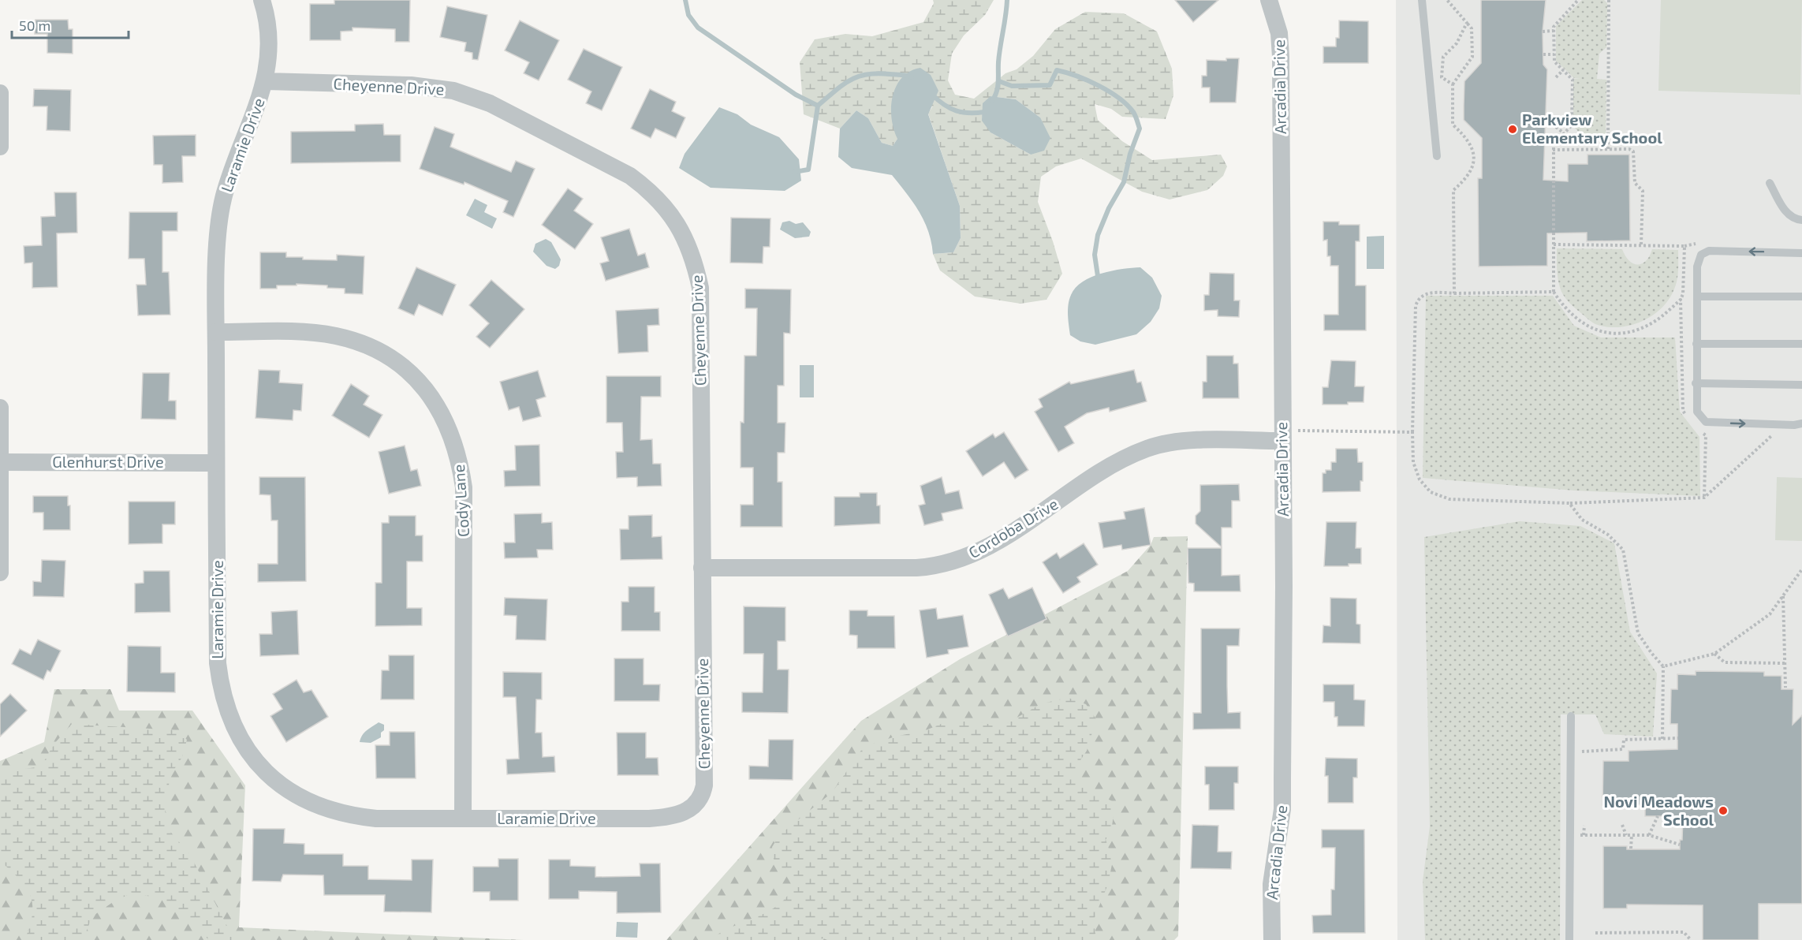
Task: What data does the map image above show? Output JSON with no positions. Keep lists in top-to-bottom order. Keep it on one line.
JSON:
{"streets":{"street":["Cheyenne Drive","Arcadia Drive","Laramie Drive","Glenhurst Drive","Cody Lane","Cordoba Drive"]},"crossings":[["Cheyenne Drive","Laramie Drive"],["Cheyenne Drive","Cordoba Drive"],["Arcadia Drive","Cordoba Drive"],["Laramie Drive","Glenhurst Drive"],["Laramie Drive","Cody Lane"]],"places":["Parkview Elementary School","Novi Meadows School"],"scale_bar":"50 m"}
